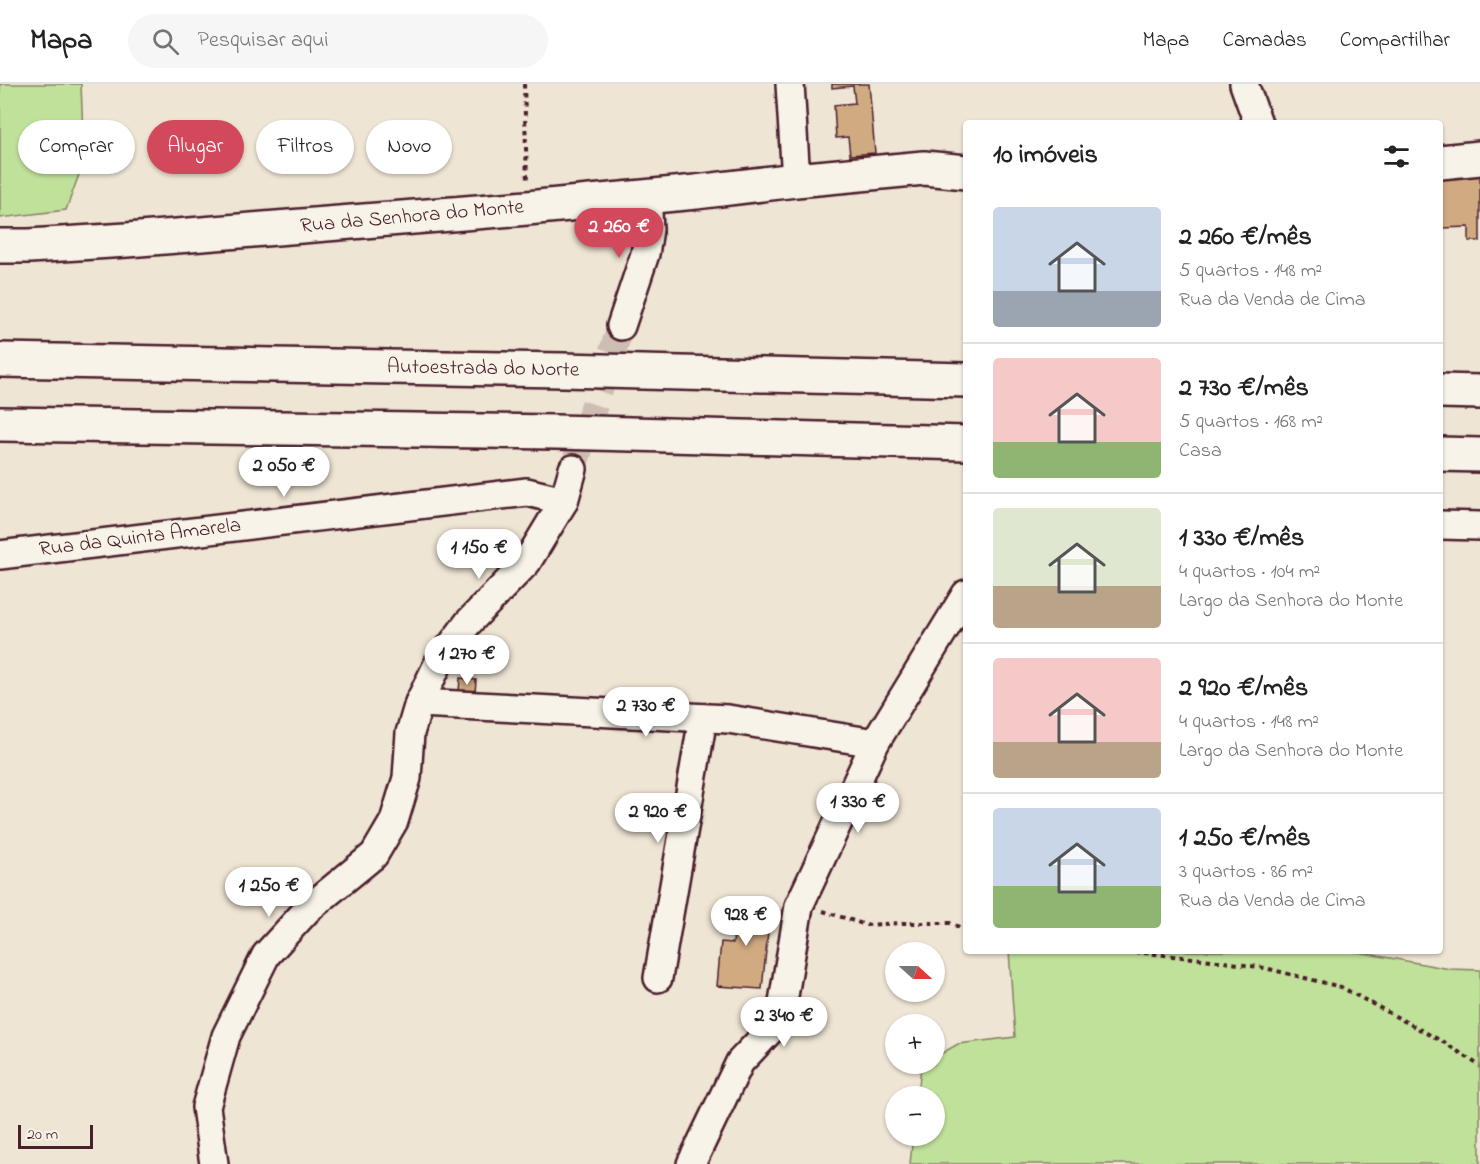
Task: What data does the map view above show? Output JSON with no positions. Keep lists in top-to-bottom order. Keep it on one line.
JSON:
{"streets":{"main road":["Rua da Senhora do Monte","Autoestrada do Norte"],"street":["Rua da Quinta Amarela"]},"scale_bar":"20 m","north":"right","page":{"header":"Mapa","search":"Pesquisar aqui","nav":["Mapa","Camadas","Compartilhar"],"chip":["Comprar","Alugar","Filtros","Novo"],"heading":"10 imóveis","list":[{"name":"2 260 €/mês","note":"5 quartos · 148 m² · Rua da Venda de Cima"},{"name":"2 730 €/mês","note":"5 quartos · 168 m² · Casa"},{"name":"1 330 €/mês","note":"4 quartos · 104 m² · Largo da Senhora do Monte"},{"name":"2 920 €/mês","note":"4 quartos · 148 m² · Largo da Senhora do Monte"},{"name":"1 250 €/mês","note":"3 quartos · 86 m² · Rua da Venda de Cima"}],"price":["2 260 €","2 050 €","1 150 €","1 270 €","2 730 €","1 330 €","2 920 €","1 250 €","928 €","2 340 €"],"map_buttons":["+","−"],"scale":"20 m"}}
